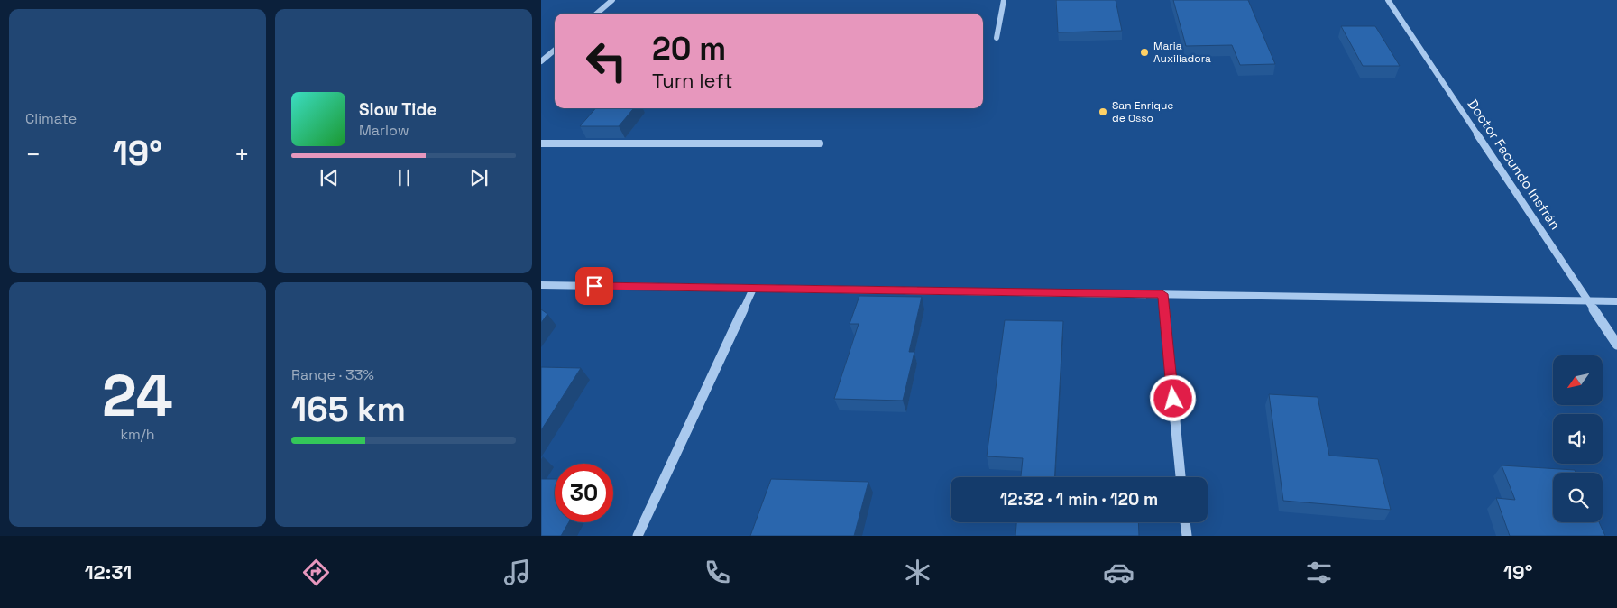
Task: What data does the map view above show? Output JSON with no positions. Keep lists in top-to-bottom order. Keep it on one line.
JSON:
{"streets":{"street":["Doctor Facundo Insfrán"]},"places":["Maria Auxiliadora","San Enrique de Osso"],"north":"bottom left","page":{"tile":["Climate",["24","km/h"],["Range · 33%","165 km"]],"turn":["20 m","Turn left"],"song":["Slow Tide","Marlow"],"heat":["−","19°","+"],"limit":"30","trip":"12:32 · 1 min · 120 m","tabs":["12:31","19°"]}}
